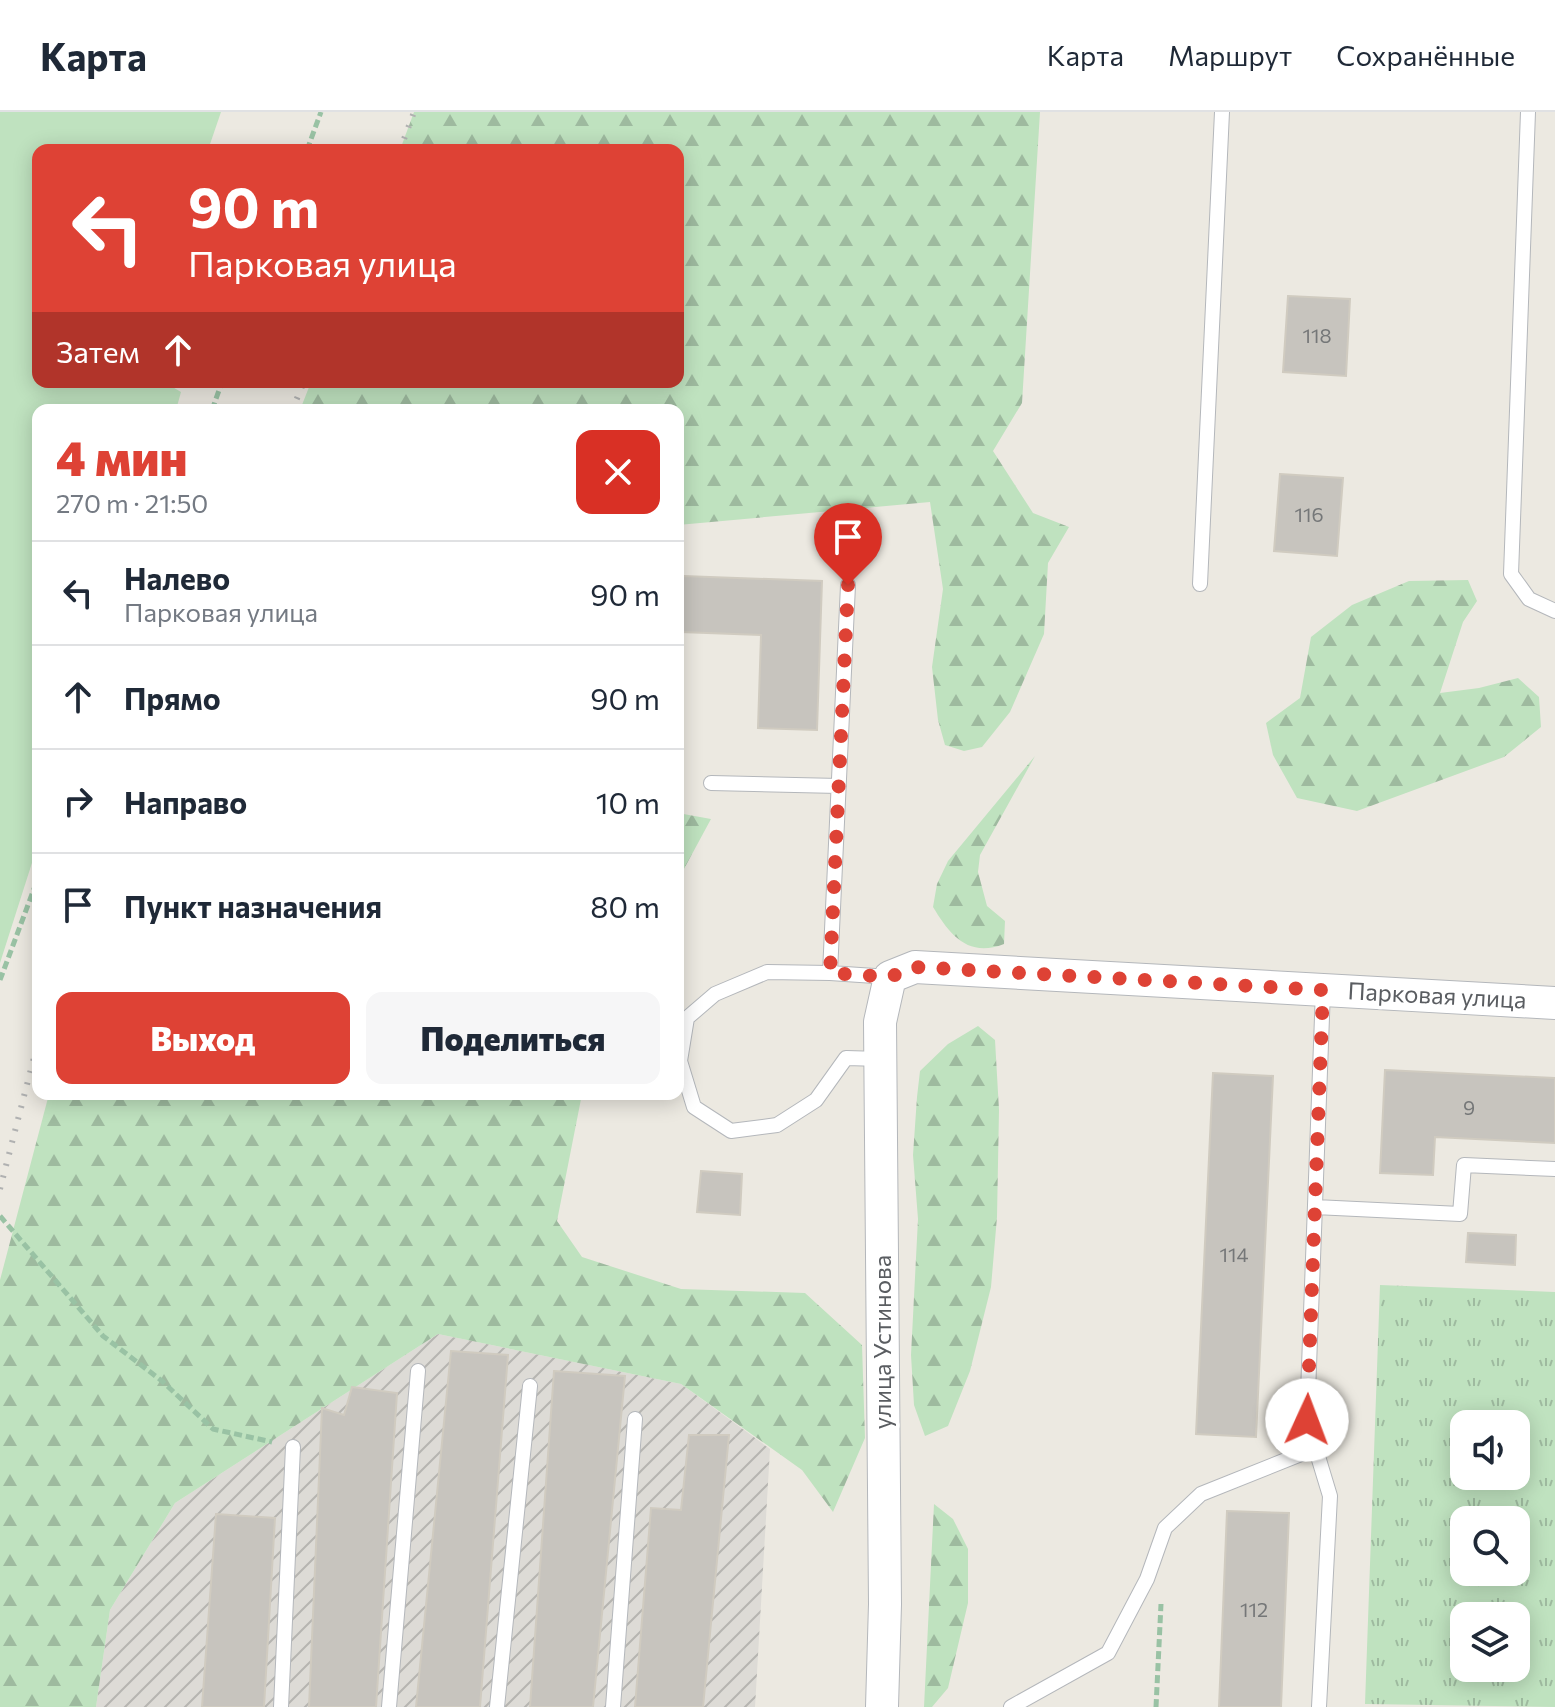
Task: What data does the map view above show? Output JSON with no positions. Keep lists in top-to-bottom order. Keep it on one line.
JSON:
{"streets":{"street":["Парковая улица","улица Устинова"]},"crossings":[["Парковая улица","улица Устинова"]],"house_numbers":["118","116","9","114","112"],"page":{"header":"Карта","nav":["Карта","Маршрут","Сохранённые"],"turn":["90 m","Парковая улица"],"then":"Затем","heading":["4 мин","270 m · 21:50"],"list":[{"name":"Налево","note":"Парковая улица","value":"90 m"},{"name":"Прямо","value":"90 m"},{"name":"Направо","value":"10 m"},{"name":"Пункт назначения","value":"80 m"}],"buttons":["Выход","Поделиться"]}}
